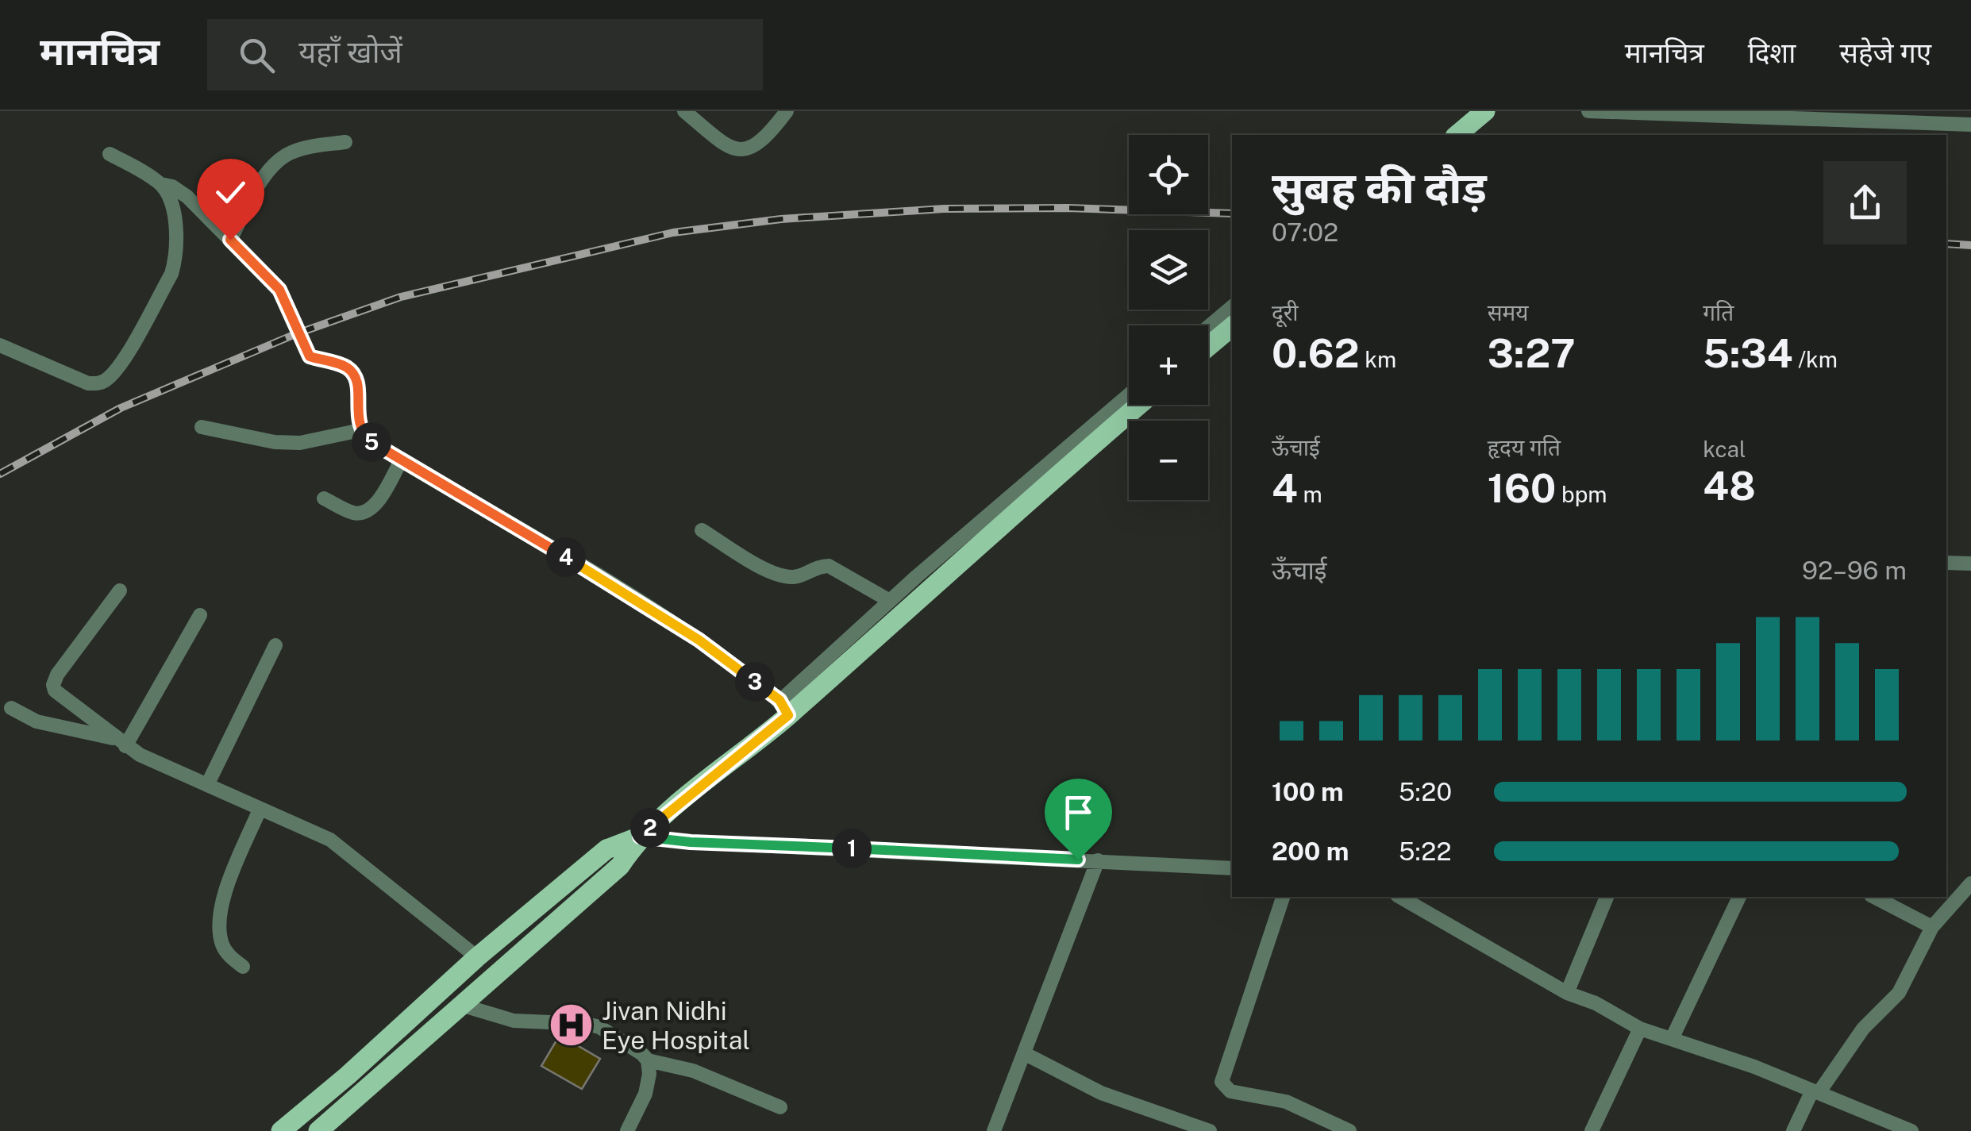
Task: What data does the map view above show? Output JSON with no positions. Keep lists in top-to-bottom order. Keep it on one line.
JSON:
{"places":{"hospital":["Jivan Nidhi Eye Hospital"]},"page":{"header":"मानचित्र","search":"यहाँ खोजें","nav":["मानचित्र","दिशा","सहेजे गए"],"map_buttons":["+","−"],"heading":["सुबह की दौड़","07:02"],"stats":[["दूरी","0.62 km"],["समय","3:27"],["गति","5:34 /km"],["ऊँचाई","4 m"],["हृदय गति","160 bpm"],["kcal","48"]],"pins":["5","4","3","2","1"],"chart":["ऊँचाई","92–96 m"],"list":[{"name":"100 m","note":"5:20"},{"name":"200 m","note":"5:22"}]}}
